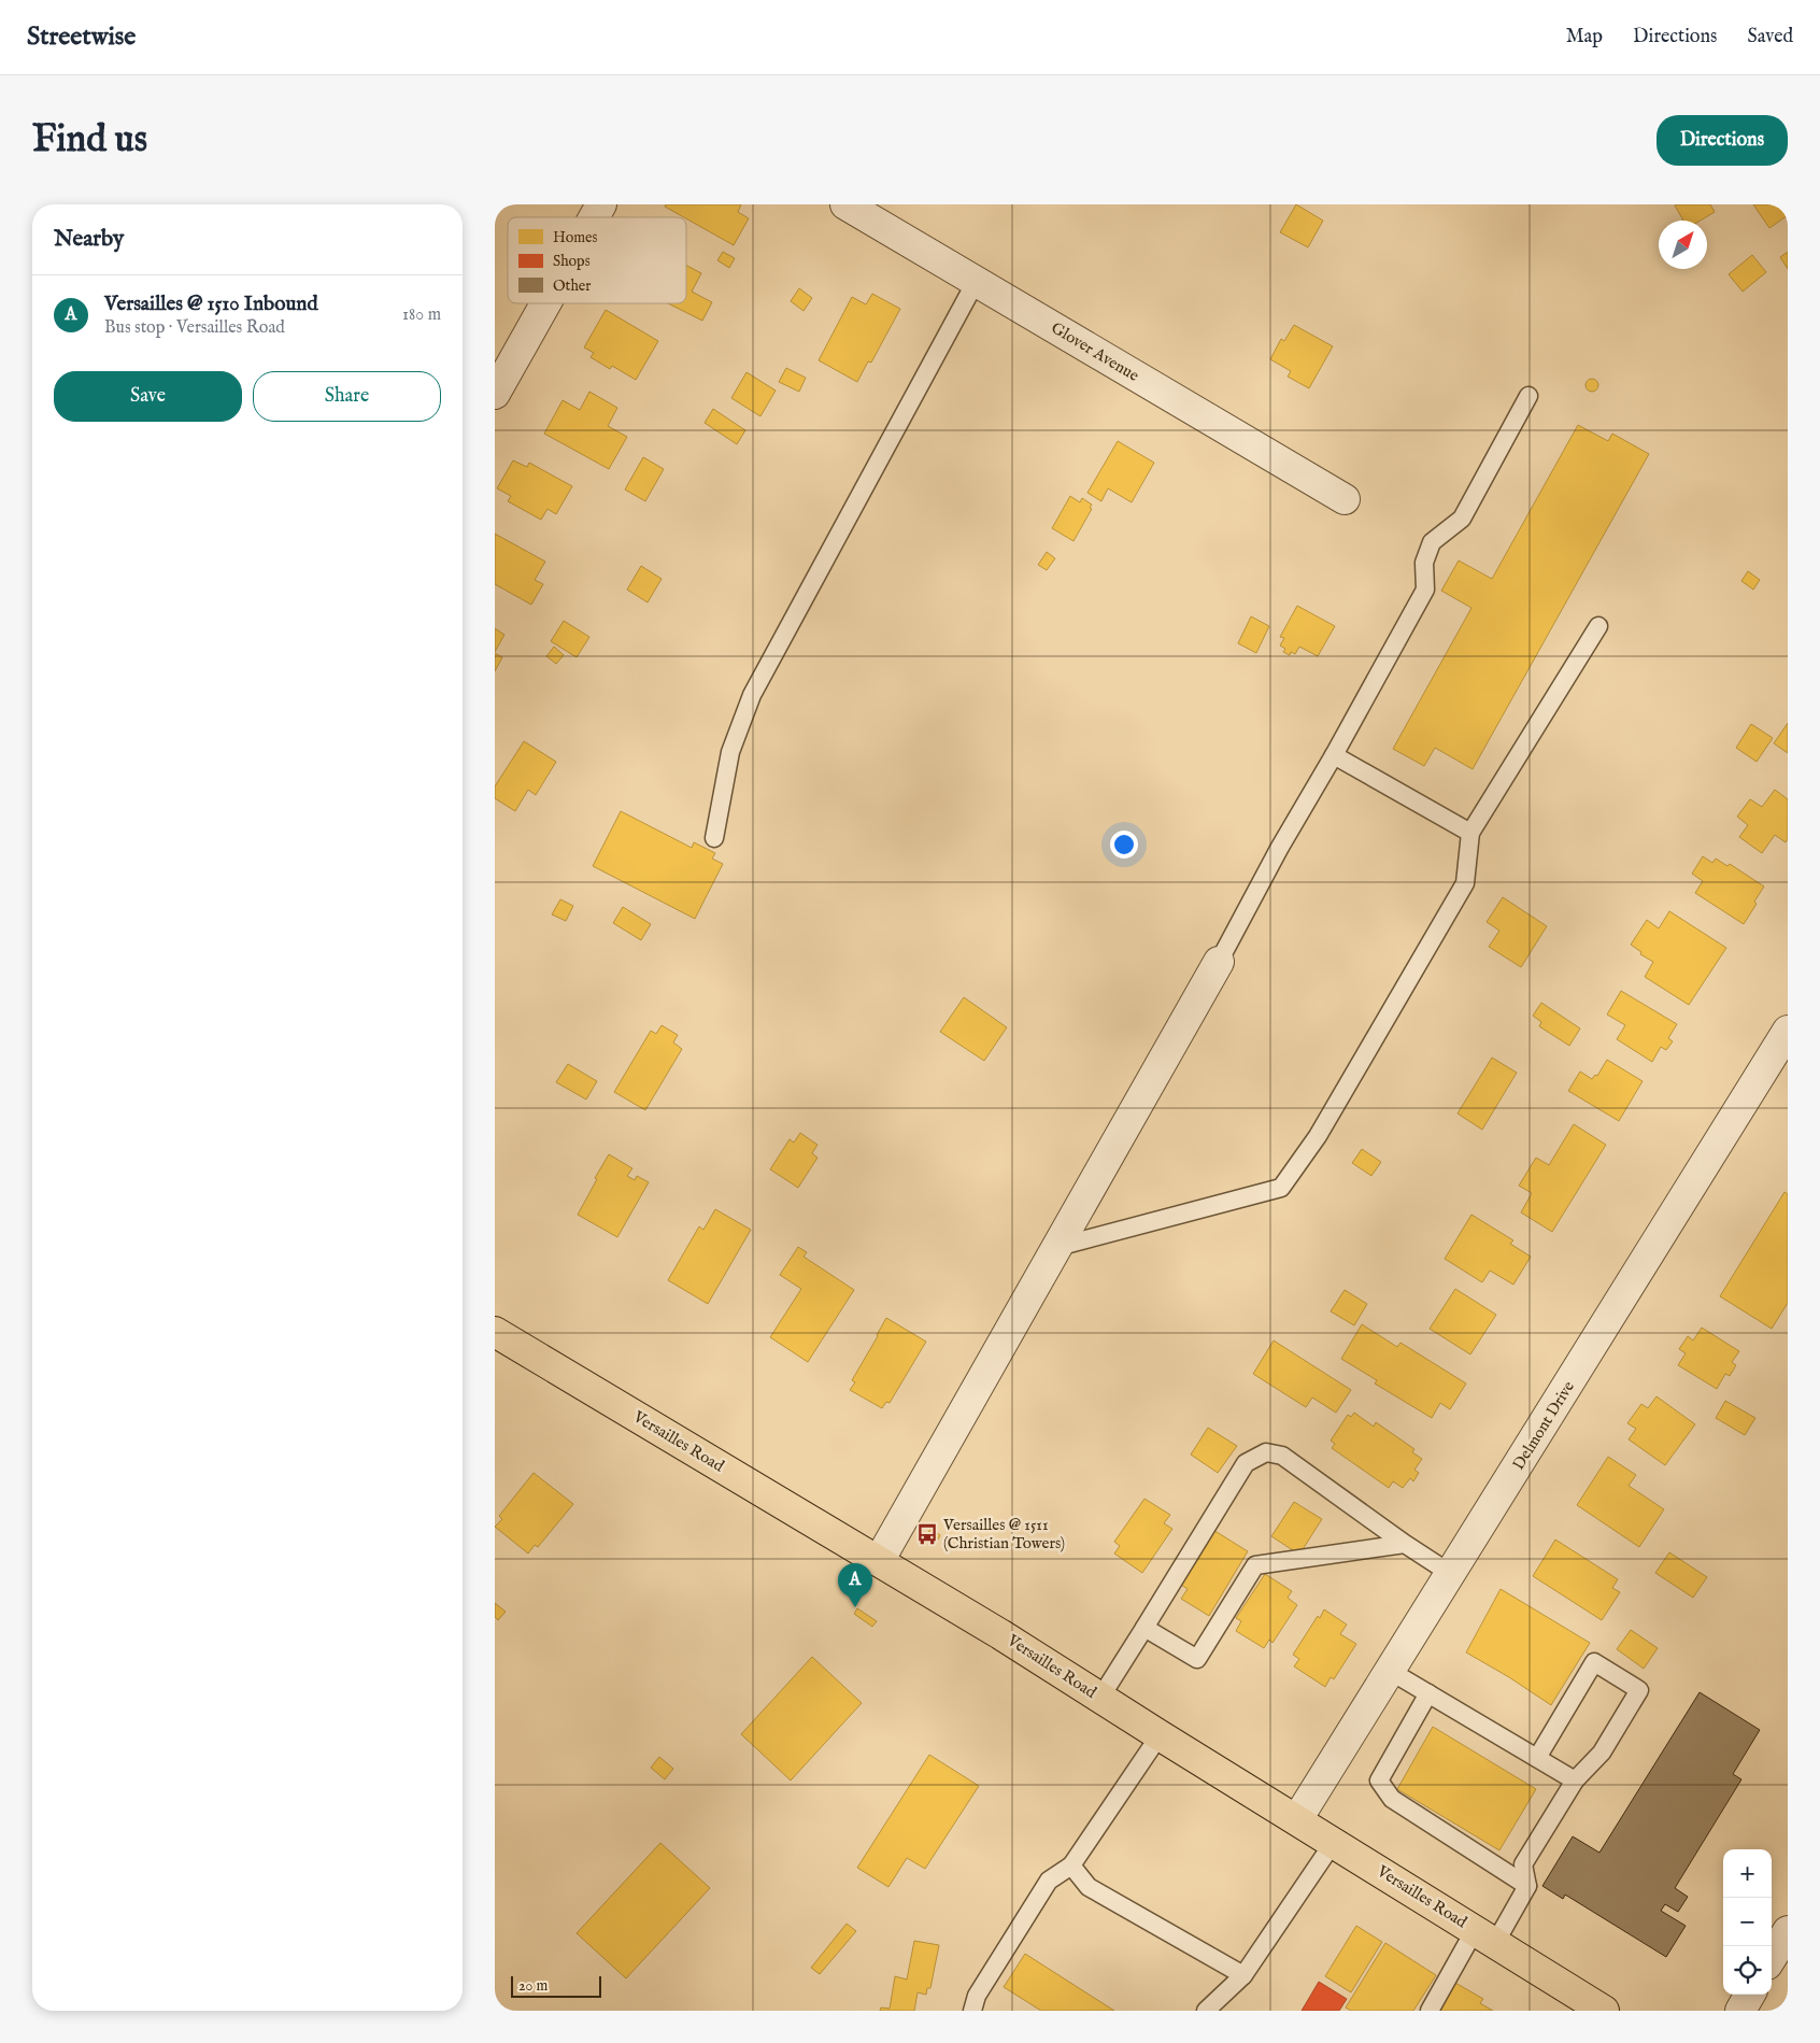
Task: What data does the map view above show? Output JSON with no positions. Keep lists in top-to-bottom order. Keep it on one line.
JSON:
{"streets":{"main road":["Versailles Road"],"street":["Glover Avenue","Delmont Drive"]},"crossings":[["Delmont Drive","Versailles Road"]],"places":{"bus stop":["Versailles @ 1511 (Christian Towers)"]},"legend":["Homes","Shops","Other"],"scale_bar":"20 m","north":"top right","page":{"header":"Streetwise","nav":["Map","Directions","Saved"],"buttons":["Directions",["Save","Share"]],"title":"Find us","heading":"Nearby","list":[{"mark":"A","name":"Versailles @ 1510 Inbound","note":"Bus stop · Versailles Road","value":"180 m"}],"pins":"A","map_buttons":["+","−"],"scale":"20 m"}}
